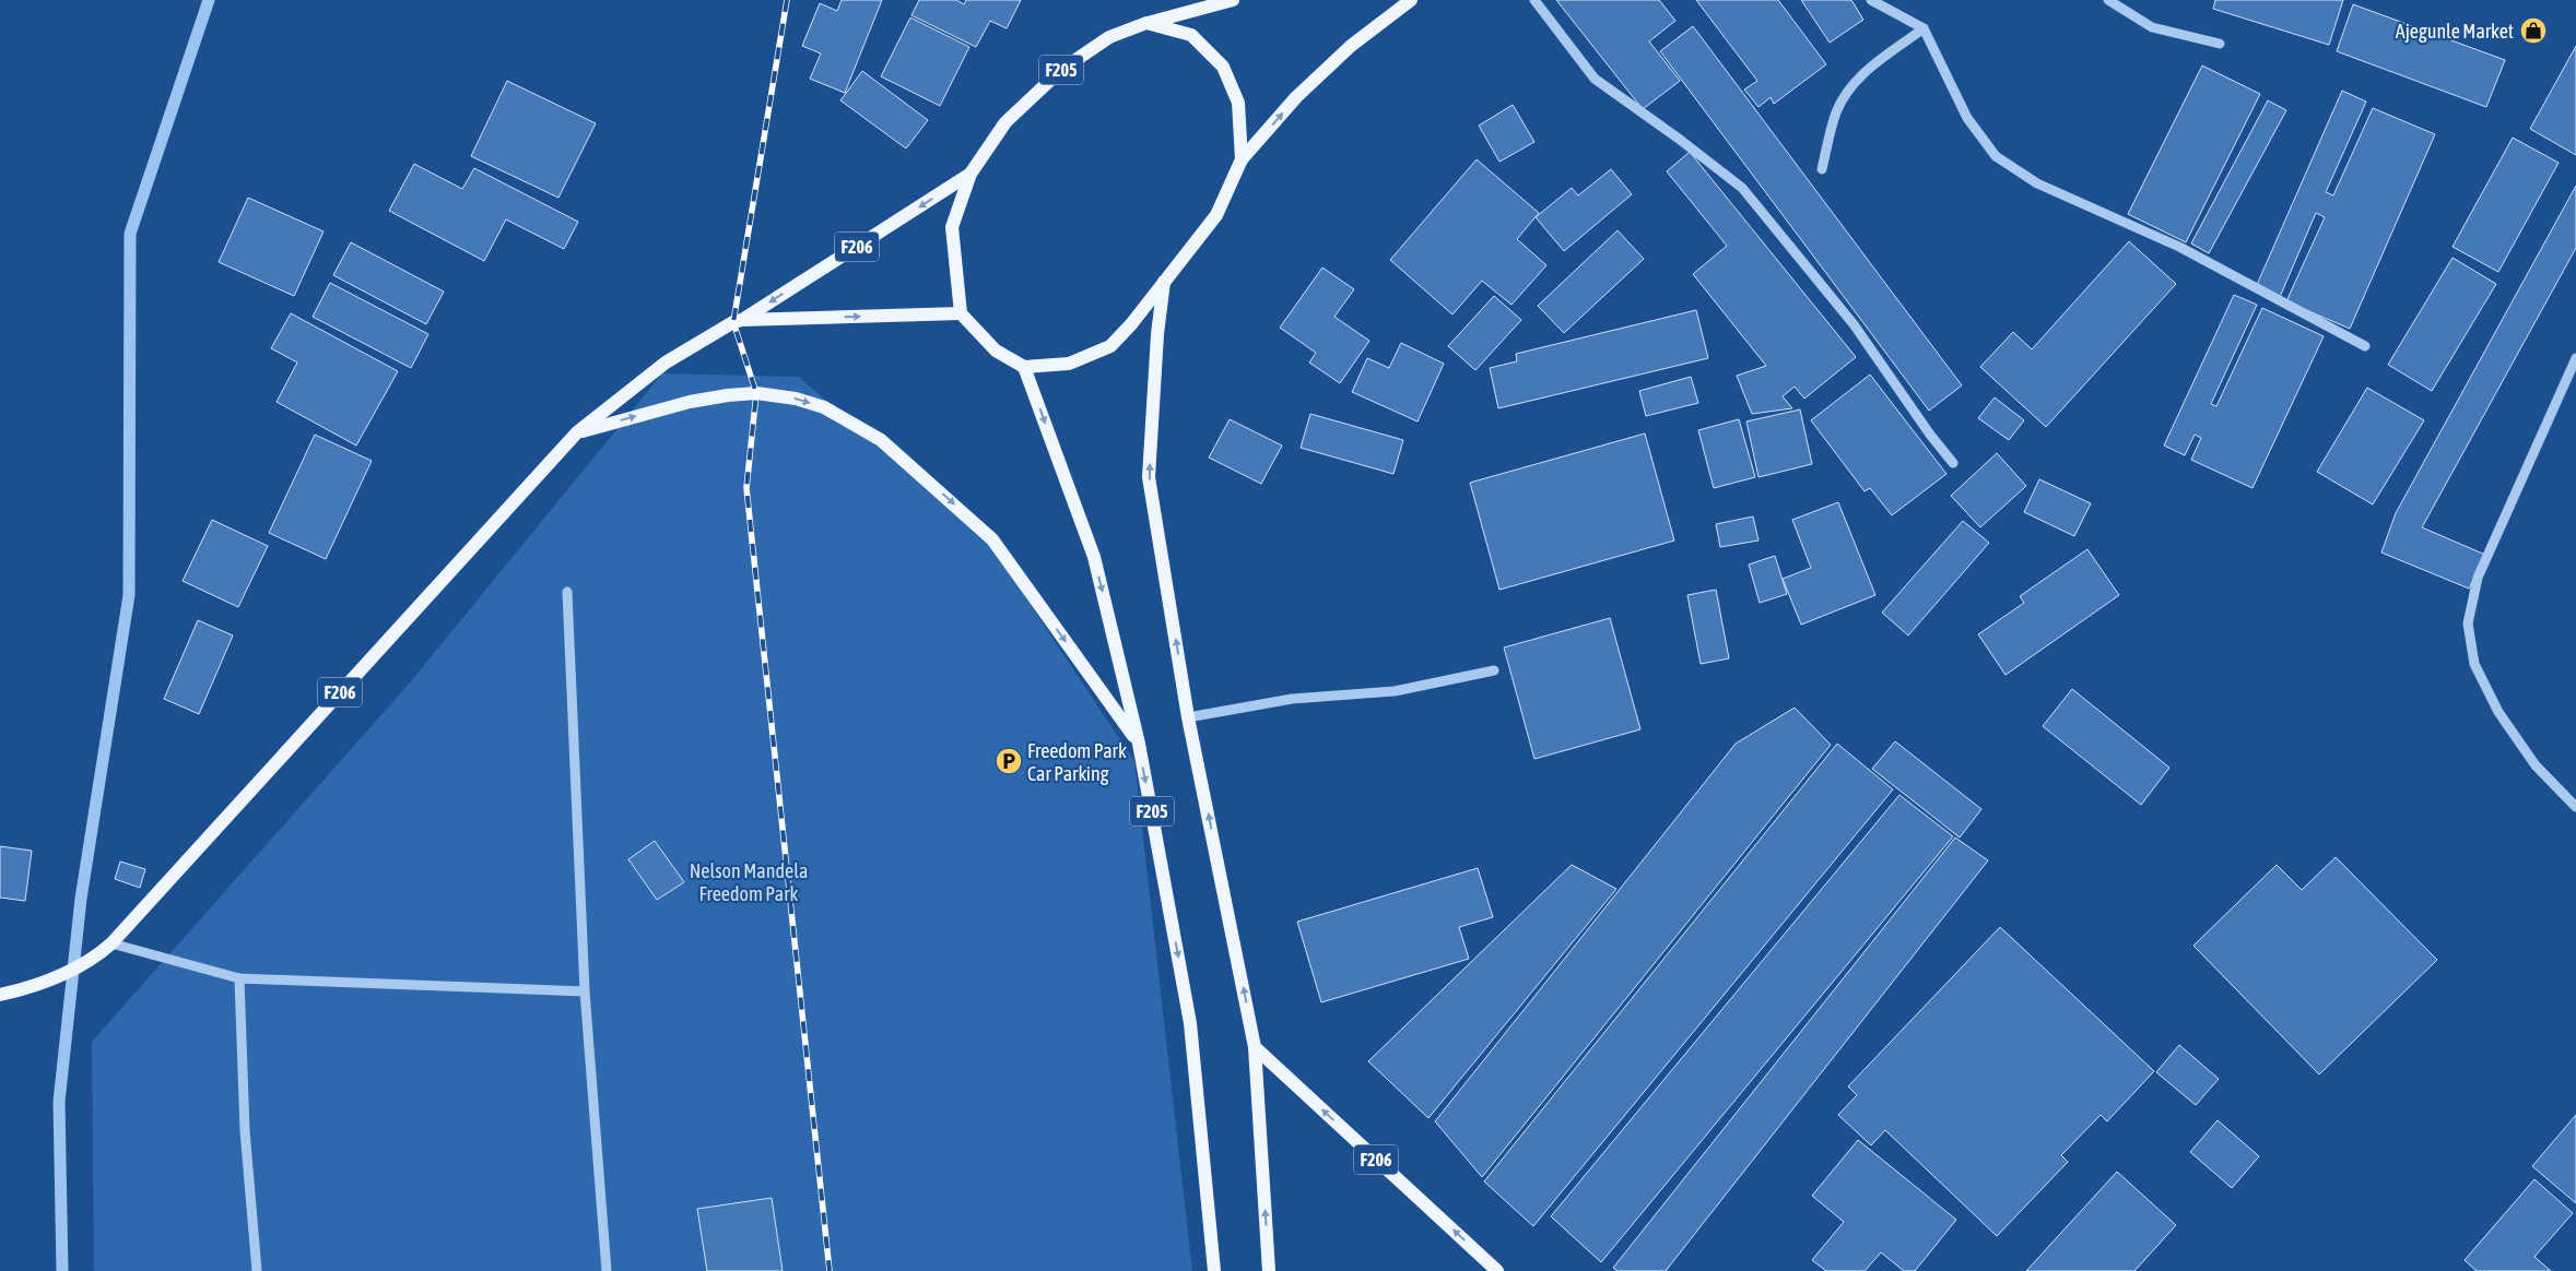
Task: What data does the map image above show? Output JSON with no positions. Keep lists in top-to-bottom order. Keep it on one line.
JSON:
{"streets":{"main road":["F205","F206"]},"crossings":[["F205","F206"]],"parks":["Nelson Mandela Freedom Park"],"places":{"shop":["Ajegunle Market"],"parking":["Freedom Park Car Parking"]}}
